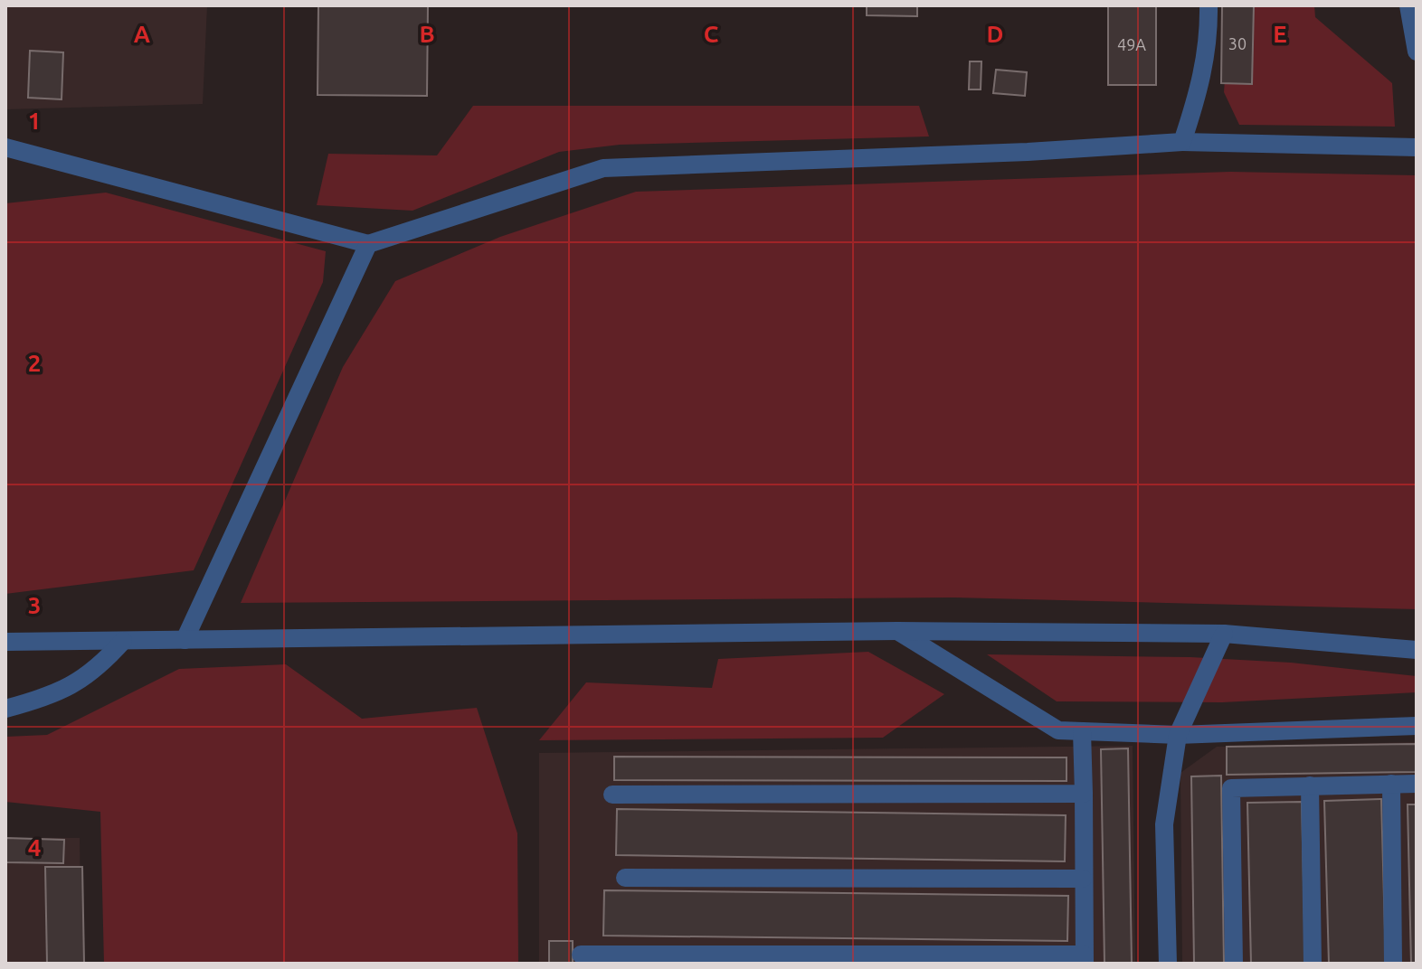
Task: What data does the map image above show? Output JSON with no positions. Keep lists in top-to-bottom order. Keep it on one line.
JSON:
{"house_numbers":["30","49А"],"grid":{"columns":["A","B","C","D","E"],"rows":["1","2","3","4"]}}
